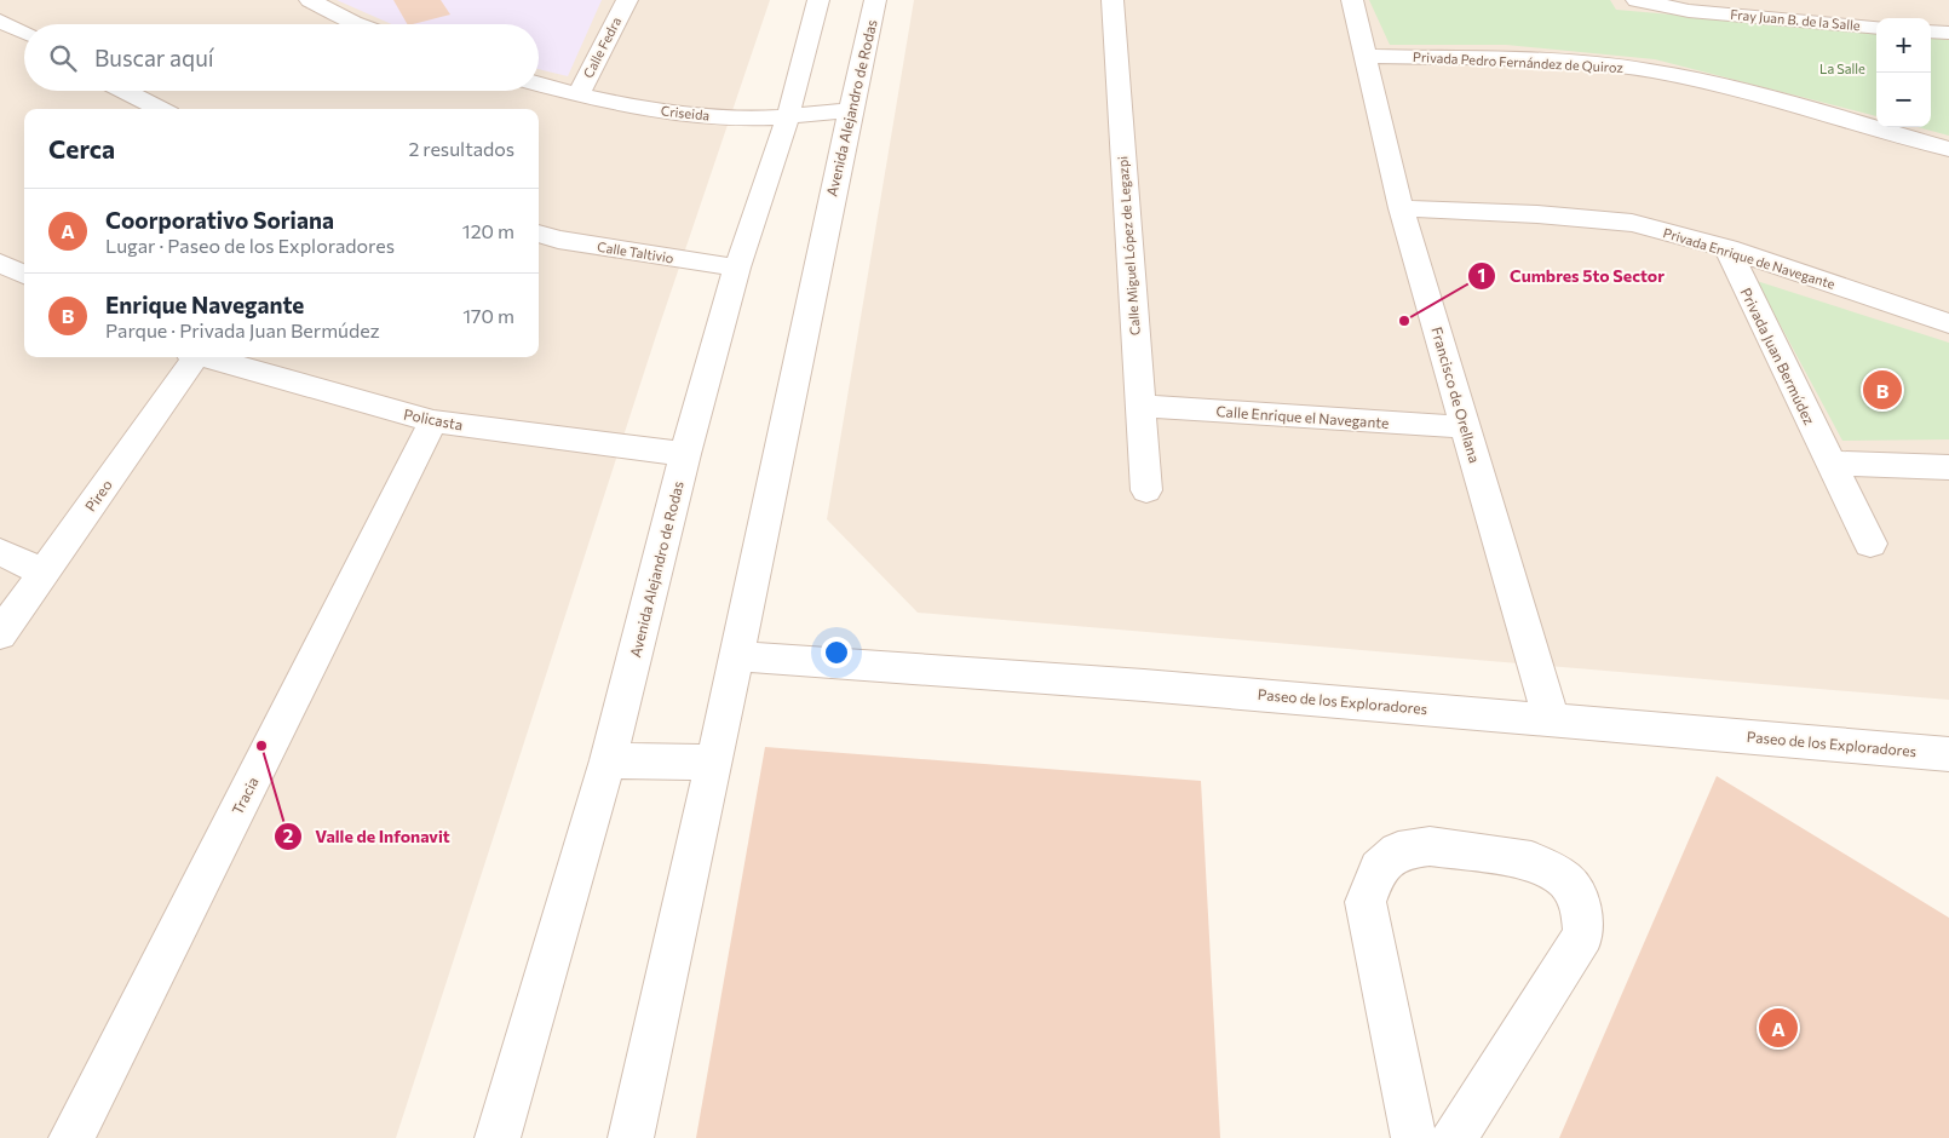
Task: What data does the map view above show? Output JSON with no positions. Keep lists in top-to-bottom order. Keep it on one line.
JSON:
{"streets":{"street":["Fray Juan B. de la Salle","Calle Fedra","Privada Pedro Fernández de Quiroz","Avenida Alejandro de Rodas","Criseida","Calle Miguel López de Legazpi","Calle Taltivio","Privada Enrique de Navegante","Privada Juan Bermúdez","Francisco de Orellana","Calle Enrique el Navegante","Policasta","Pireo","Paseo de los Exploradores","Tracia"]},"crossings":[["Calle Fedra","Criseida"],["Privada Pedro Fernández de Quiroz","Francisco de Orellana"],["Avenida Alejandro de Rodas","Criseida"],["Avenida Alejandro de Rodas","Calle Taltivio"],["Avenida Alejandro de Rodas","Policasta"],["Avenida Alejandro de Rodas","Paseo de los Exploradores"],["Calle Miguel López de Legazpi","Calle Enrique el Navegante"],["Privada Enrique de Navegante","Privada Juan Bermúdez"],["Privada Enrique de Navegante","Francisco de Orellana"],["Francisco de Orellana","Calle Enrique el Navegante"],["Francisco de Orellana","Paseo de los Exploradores"],["Policasta","Tracia"]],"parks":["La Salle"],"places":["Cumbres 5to Sector","Valle de Infonavit"],"page":{"map_buttons":["+","−"],"search":"Buscar aquí","heading":["Cerca","2 resultados"],"list":[{"mark":"A","name":"Coorporativo Soriana","note":"Lugar · Paseo de los Exploradores","value":"120 m"},{"mark":"B","name":"Enrique Navegante","note":"Parque · Privada Juan Bermúdez","value":"170 m"}],"pins":["B","A"]}}
